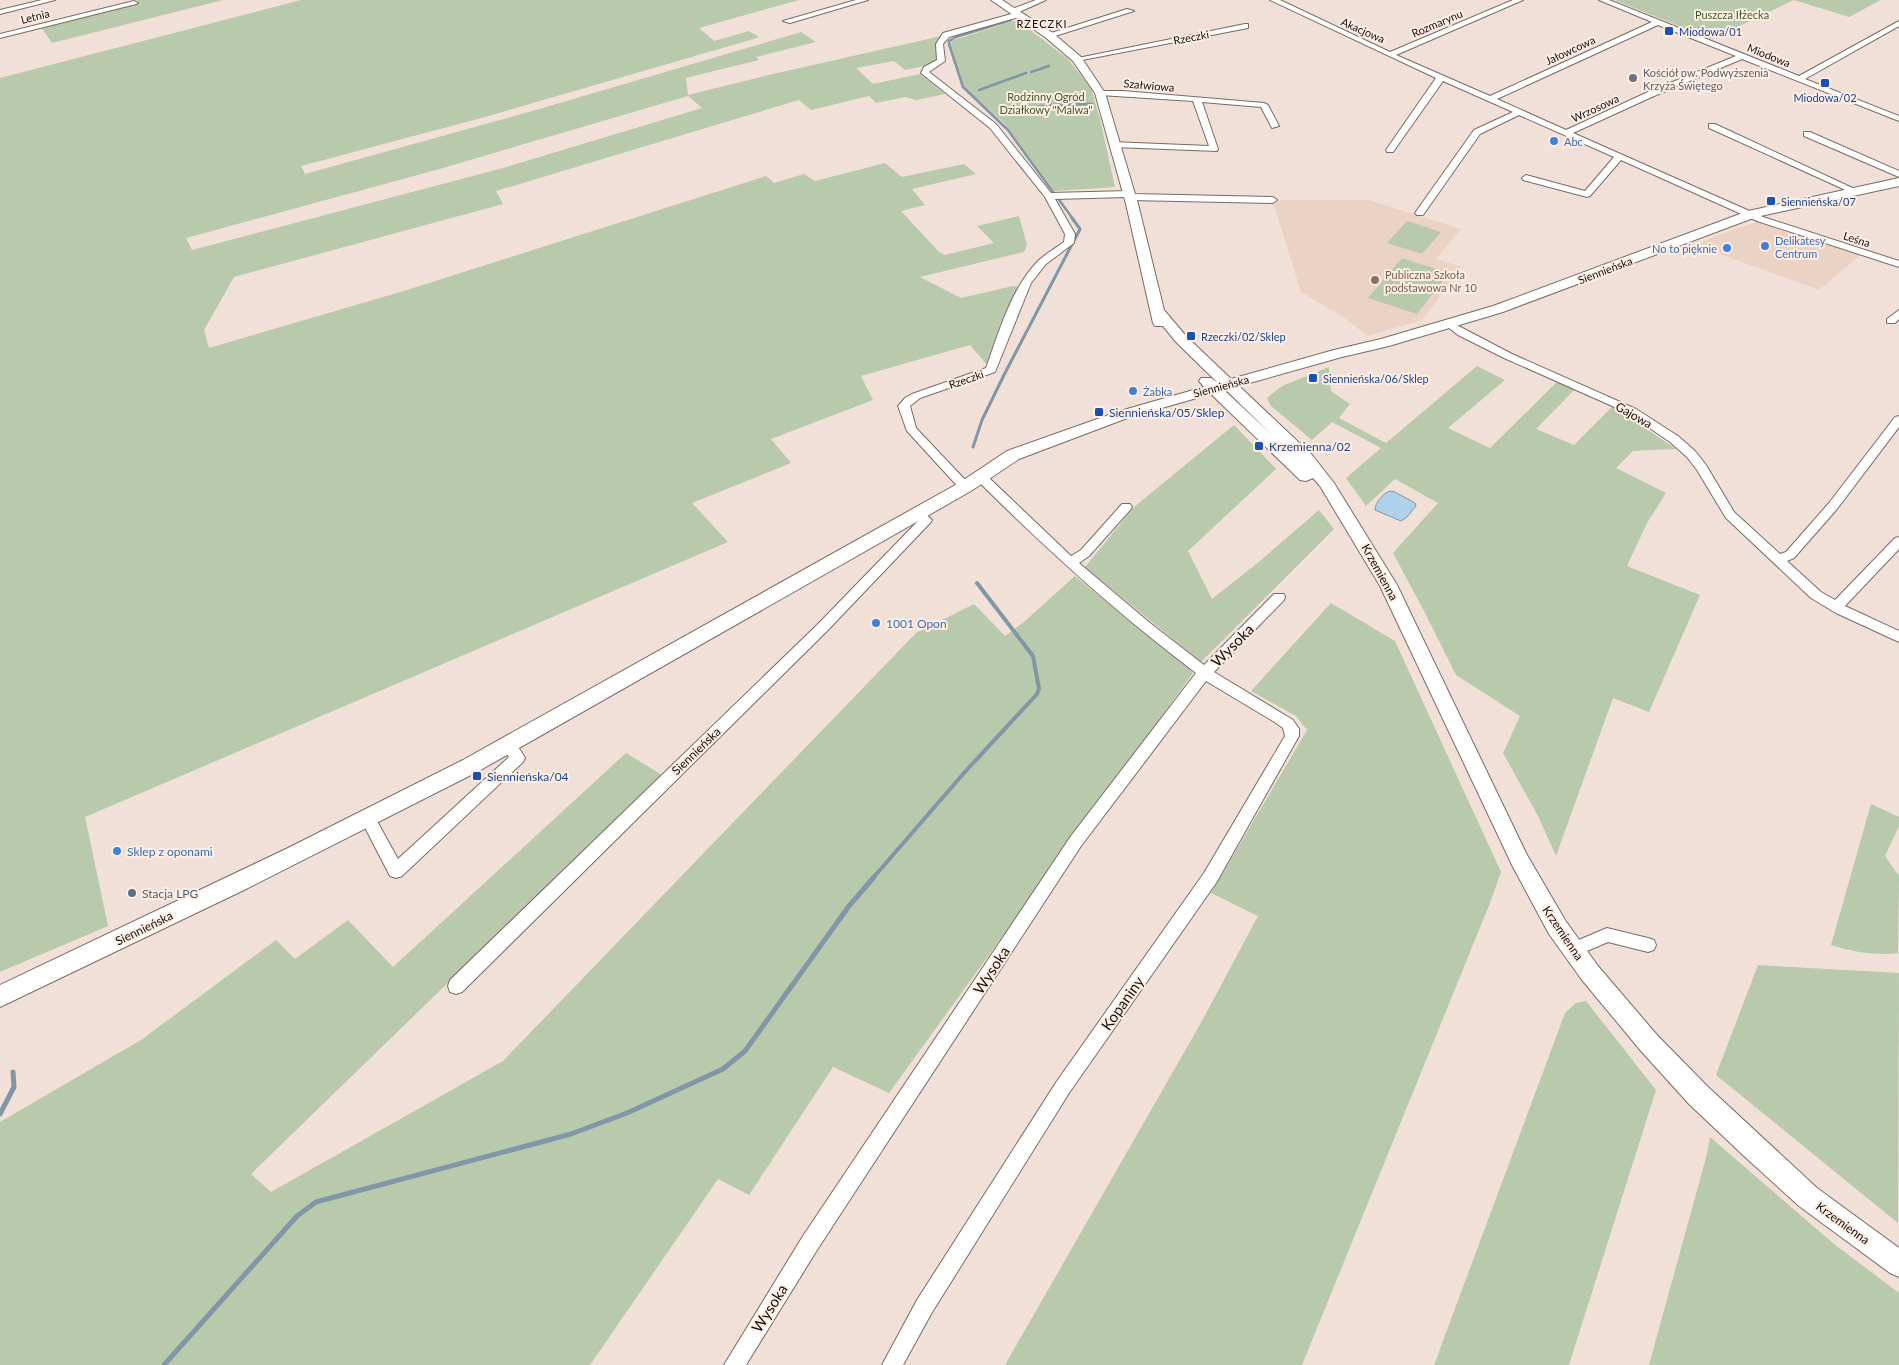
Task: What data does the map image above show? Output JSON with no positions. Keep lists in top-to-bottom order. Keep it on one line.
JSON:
{"streets":{"main road":["Siennieńska","Krzemienna"],"street":["Letnia","Rozmarynu","Akacjowa","Rzeczki","Jałowcowa","Miodowa","Szałwiowa","Wrzosowa","Leśna","Gajowa","Wysoka","Kopaniny"]},"crossings":[["Rozmarynu","Akacjowa"],["Akacjowa","Jałowcowa"],["Akacjowa","Wrzosowa"],["Akacjowa","Leśna"],["Akacjowa","Siennieńska"],["Rzeczki","Siennieńska"],["Jałowcowa","Miodowa"],["Miodowa","Wrzosowa"],["Leśna","Siennieńska"],["Siennieńska","Gajowa"],["Siennieńska","Krzemienna"],["Wysoka","Kopaniny"]],"districts":["RZECZKI"],"parks":["Puszcza Iłżecka","Rodzinny Ogród Działkowy \"Malwa\""],"places":{"transit":["Miodowa/01","Miodowa/02","Siennieńska/07","Rzeczki/02/Sklep","Siennieńska/06/Sklep","Siennieńska/05/Sklep","Krzemienna/02","Siennieńska/04"],"other":["Kościół pw. Podwyższenia Krzyża Świętego","Abc","Delikatesy Centrum","No to pięknie","Publiczna Szkoła podstawowa Nr 10","Żabka","1001 Opon","Sklep z oponami","Stacja LPG"]}}
